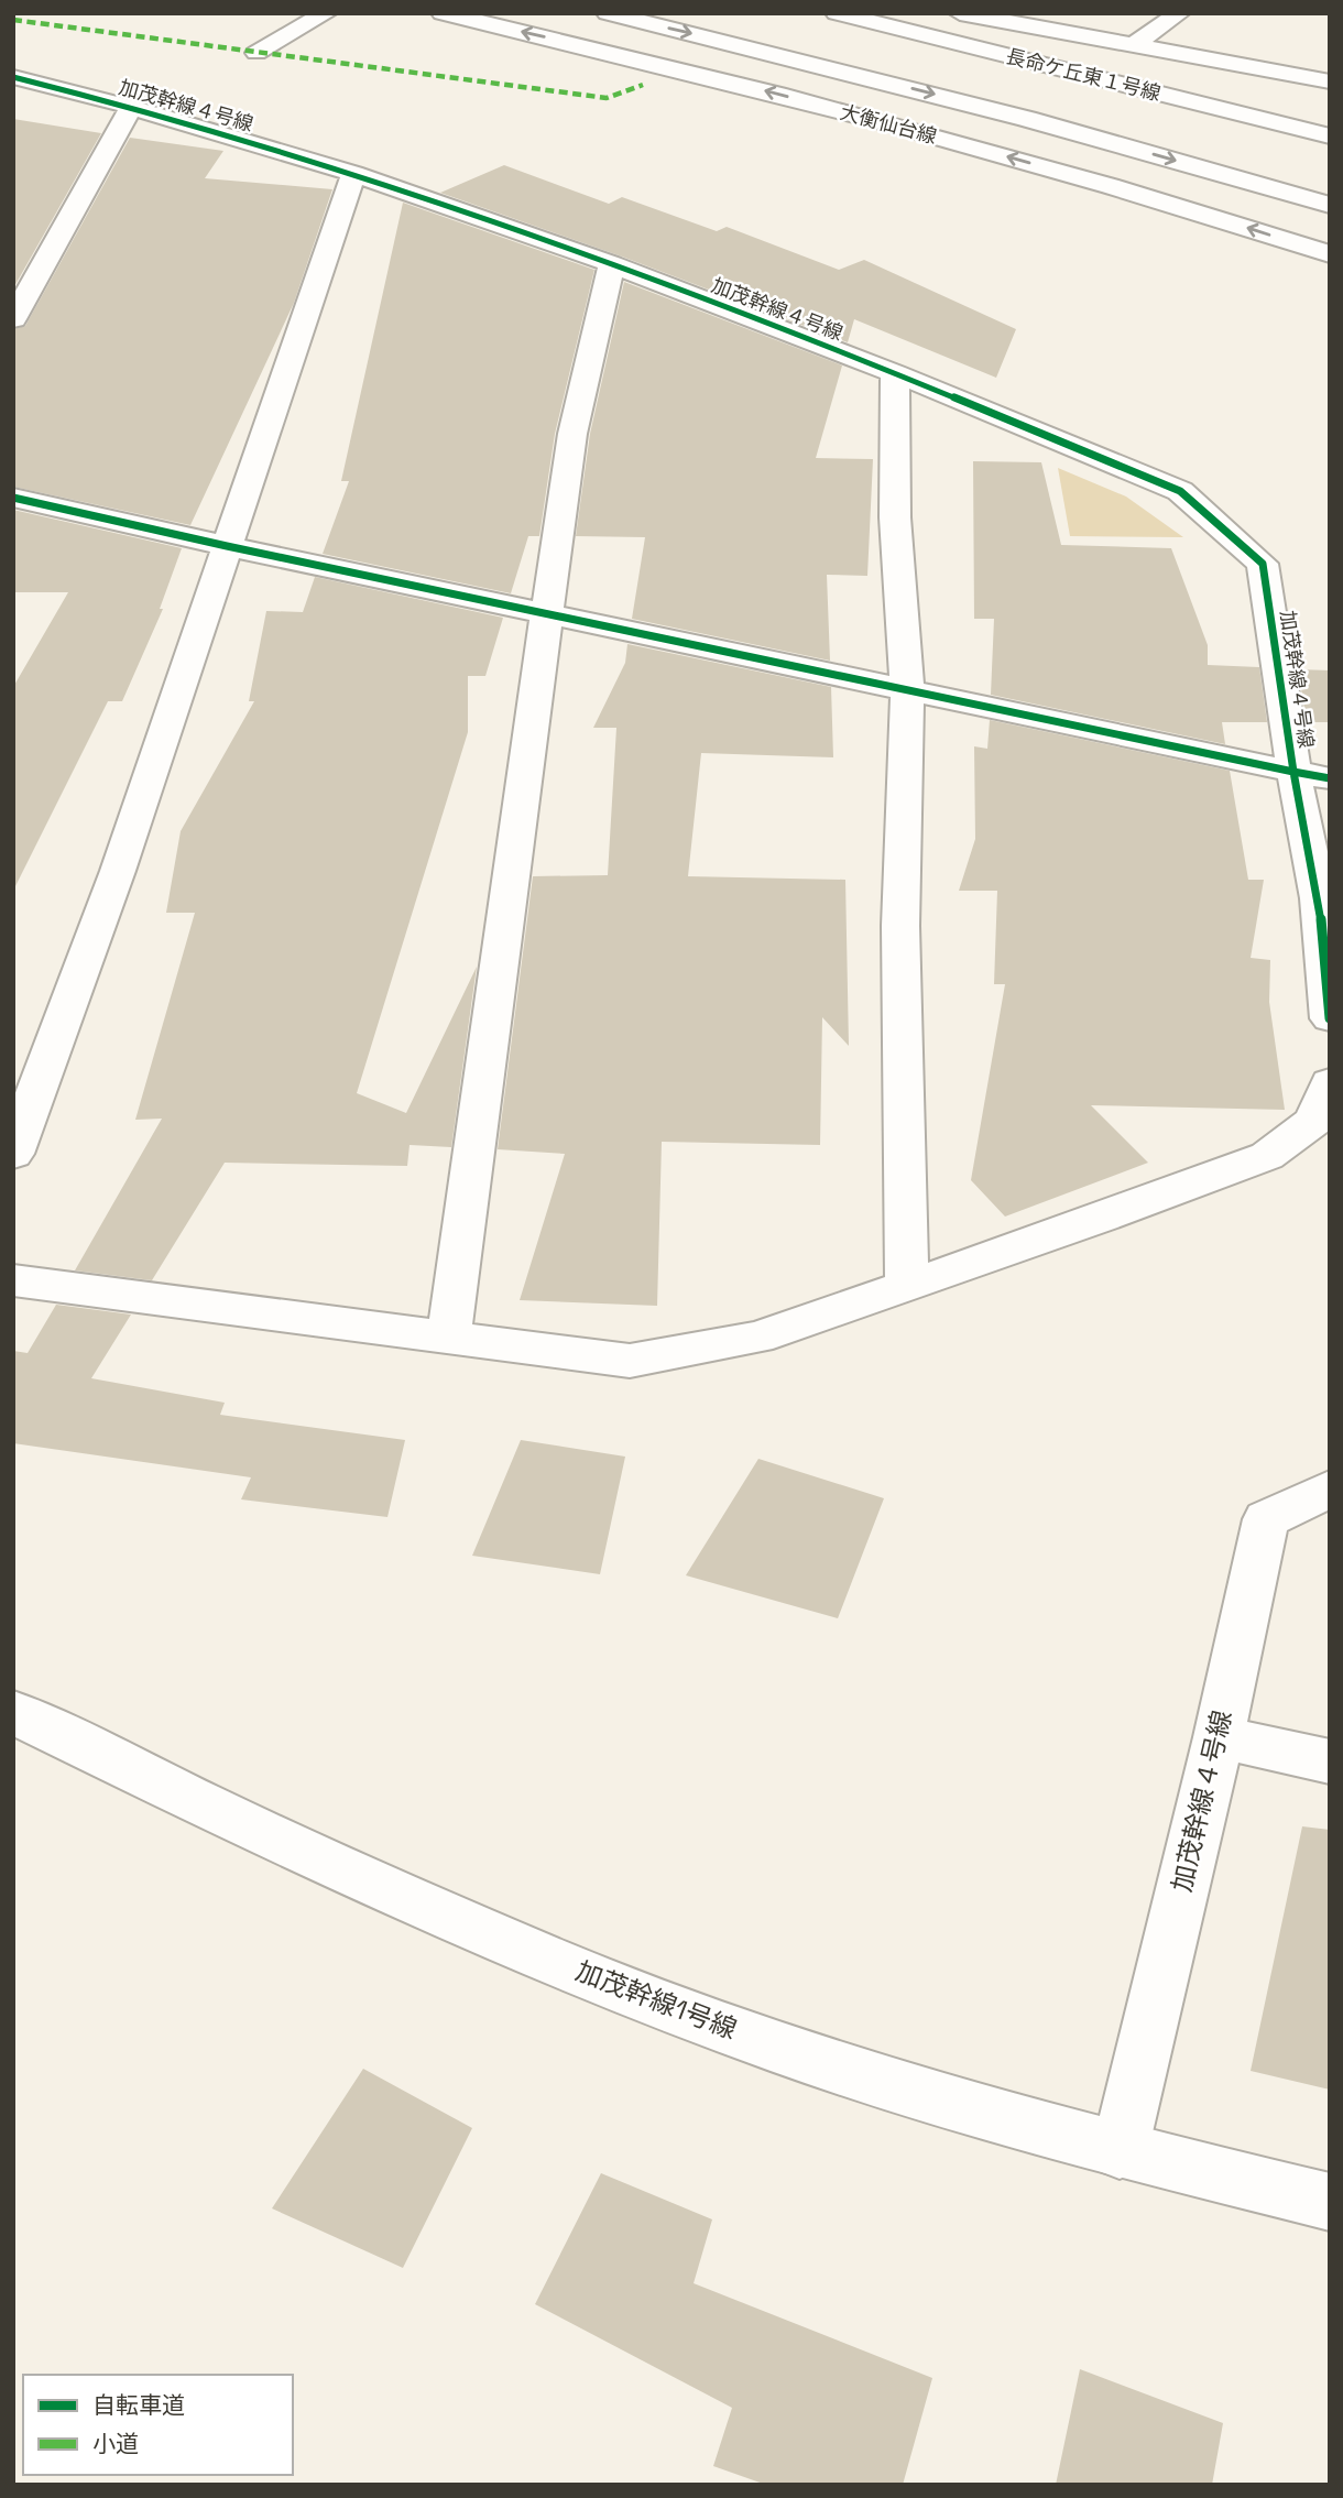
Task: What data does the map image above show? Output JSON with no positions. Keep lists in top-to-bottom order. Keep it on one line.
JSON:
{"streets":{"street":["長命ケ丘東１号線","加茂幹線４号線","大衡仙台線","加茂幹線1号線"]},"crossings":[["加茂幹線４号線","加茂幹線1号線"]],"legend":["自転車道","小道"]}
